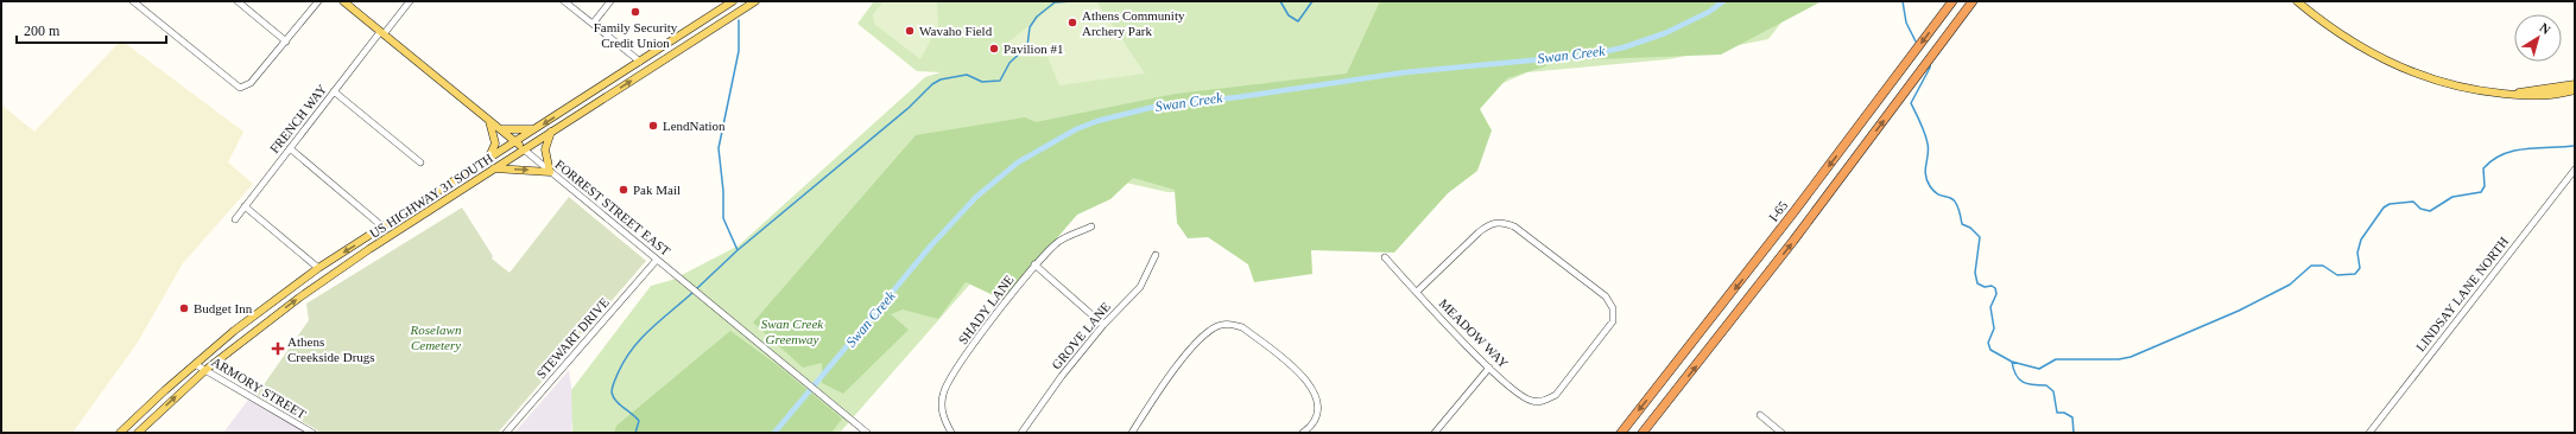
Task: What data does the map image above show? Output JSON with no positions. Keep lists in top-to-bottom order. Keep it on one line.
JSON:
{"streets":{"highway":["I-65"],"main road":["US HIGHWAY 31 SOUTH","FORREST STREET EAST"],"street":["FRENCH WAY","LINDSAY LANE NORTH","SHADY LANE","MEADOW WAY","GROVE LANE","STEWART DRIVE","ARMORY STREET"]},"crossings":[["FRENCH WAY","FORREST STREET EAST"],["US HIGHWAY 31 SOUTH","FORREST STREET EAST"],["US HIGHWAY 31 SOUTH","ARMORY STREET"],["FORREST STREET EAST","STEWART DRIVE"]],"water":["Swan Creek"],"parks":["Swan Creek Greenway","Roselawn Cemetery"],"places":{"other":["Family Security Credit Union","Athens Community Archery Park","Wavaho Field","Pavilion #1","LendNation","Pak Mail","Budget Inn"],"health":["Athens Creekside Drugs"]},"scale_bar":"200 m","north":"top right"}
